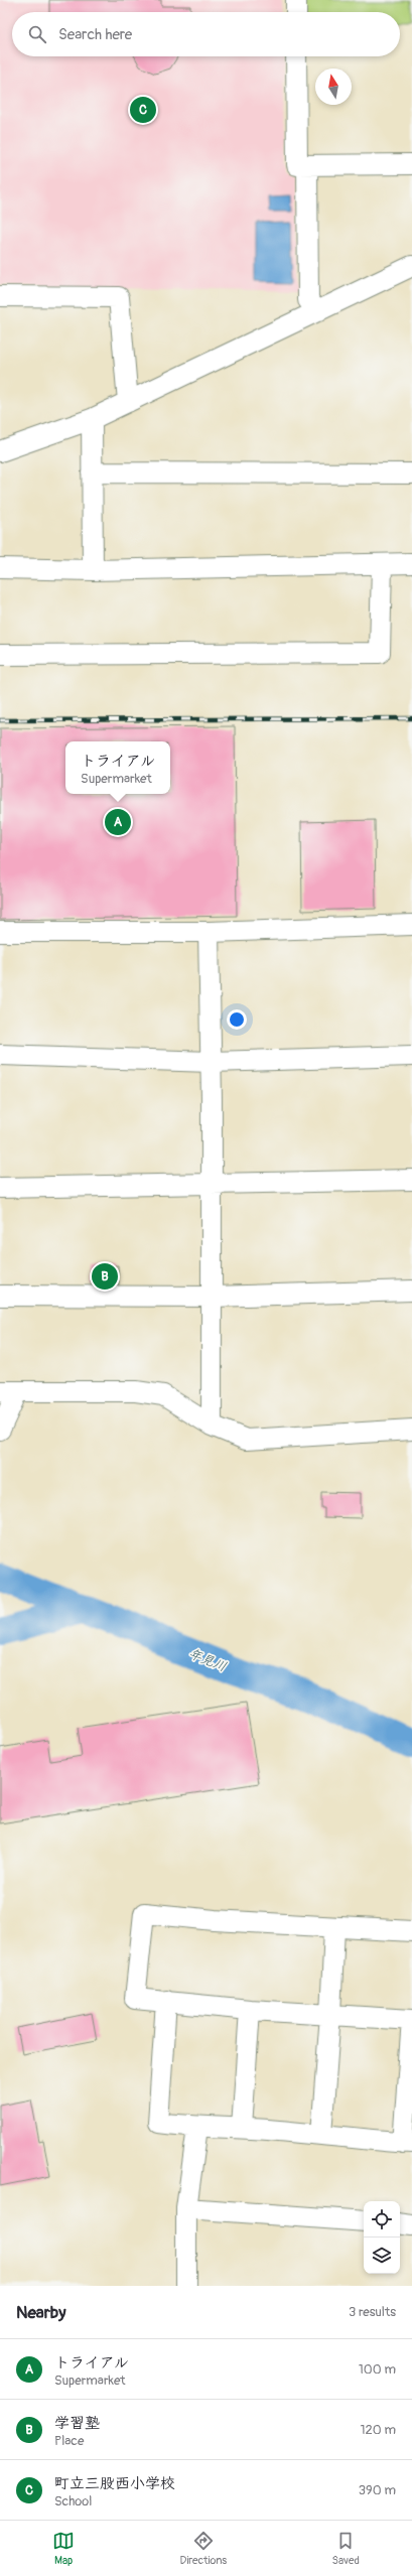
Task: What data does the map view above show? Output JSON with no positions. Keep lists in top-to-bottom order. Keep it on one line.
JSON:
{"water":["年見川"],"north":"top","page":{"search":"Search here","pins":["C","A","B"],"popup":["トライアル","Supermarket"],"heading":["Nearby","3 results"],"list":[{"mark":"A","name":"トライアル","note":"Supermarket","value":"100 m"},{"mark":"B","name":"学習塾","note":"Place","value":"120 m"},{"mark":"C","name":"町立三股西小学校","note":"School","value":"390 m"}],"nav":["Map","Directions","Saved"]}}
